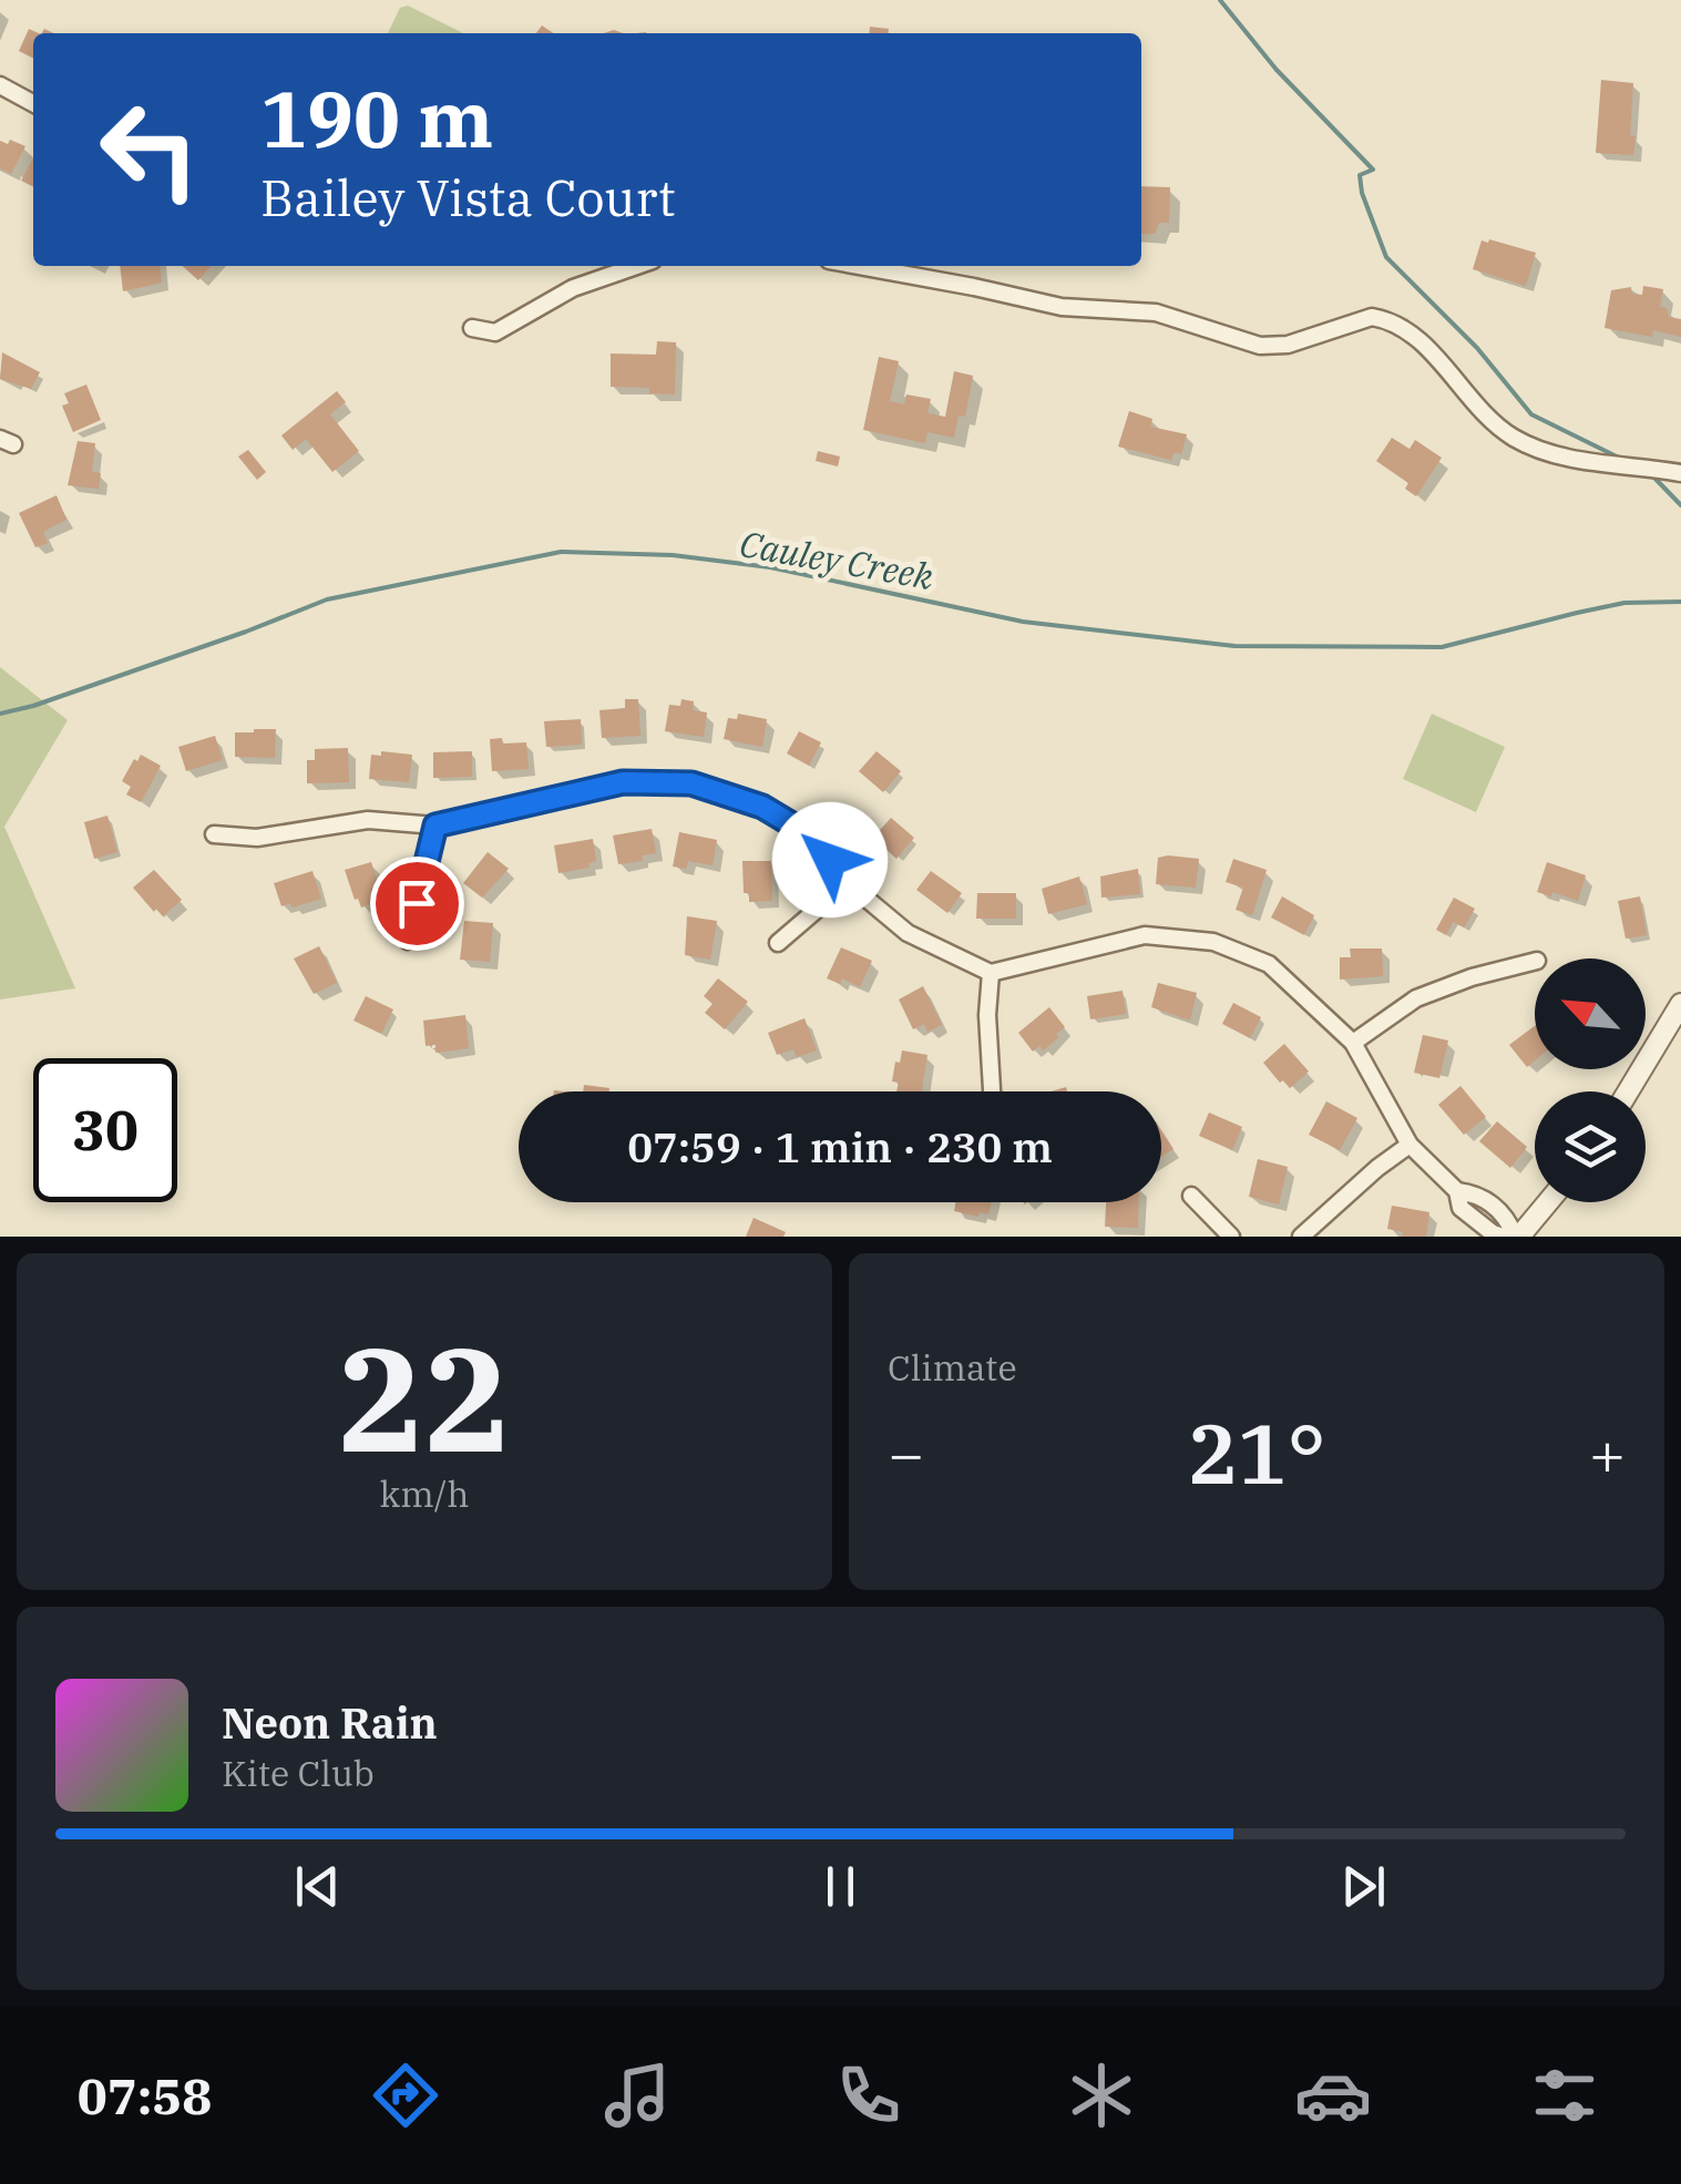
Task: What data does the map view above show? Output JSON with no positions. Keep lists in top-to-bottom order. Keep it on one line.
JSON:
{"water":["Cauley Creek"],"north":"top left","page":{"turn":["190 m","Bailey Vista Court"],"limit":"30","trip":"07:59 · 1 min · 230 m","tile":[["22","km/h"],"Climate"],"heat":["−","21°","+"],"song":["Neon Rain","Kite Club"],"tabs":"07:58"}}
